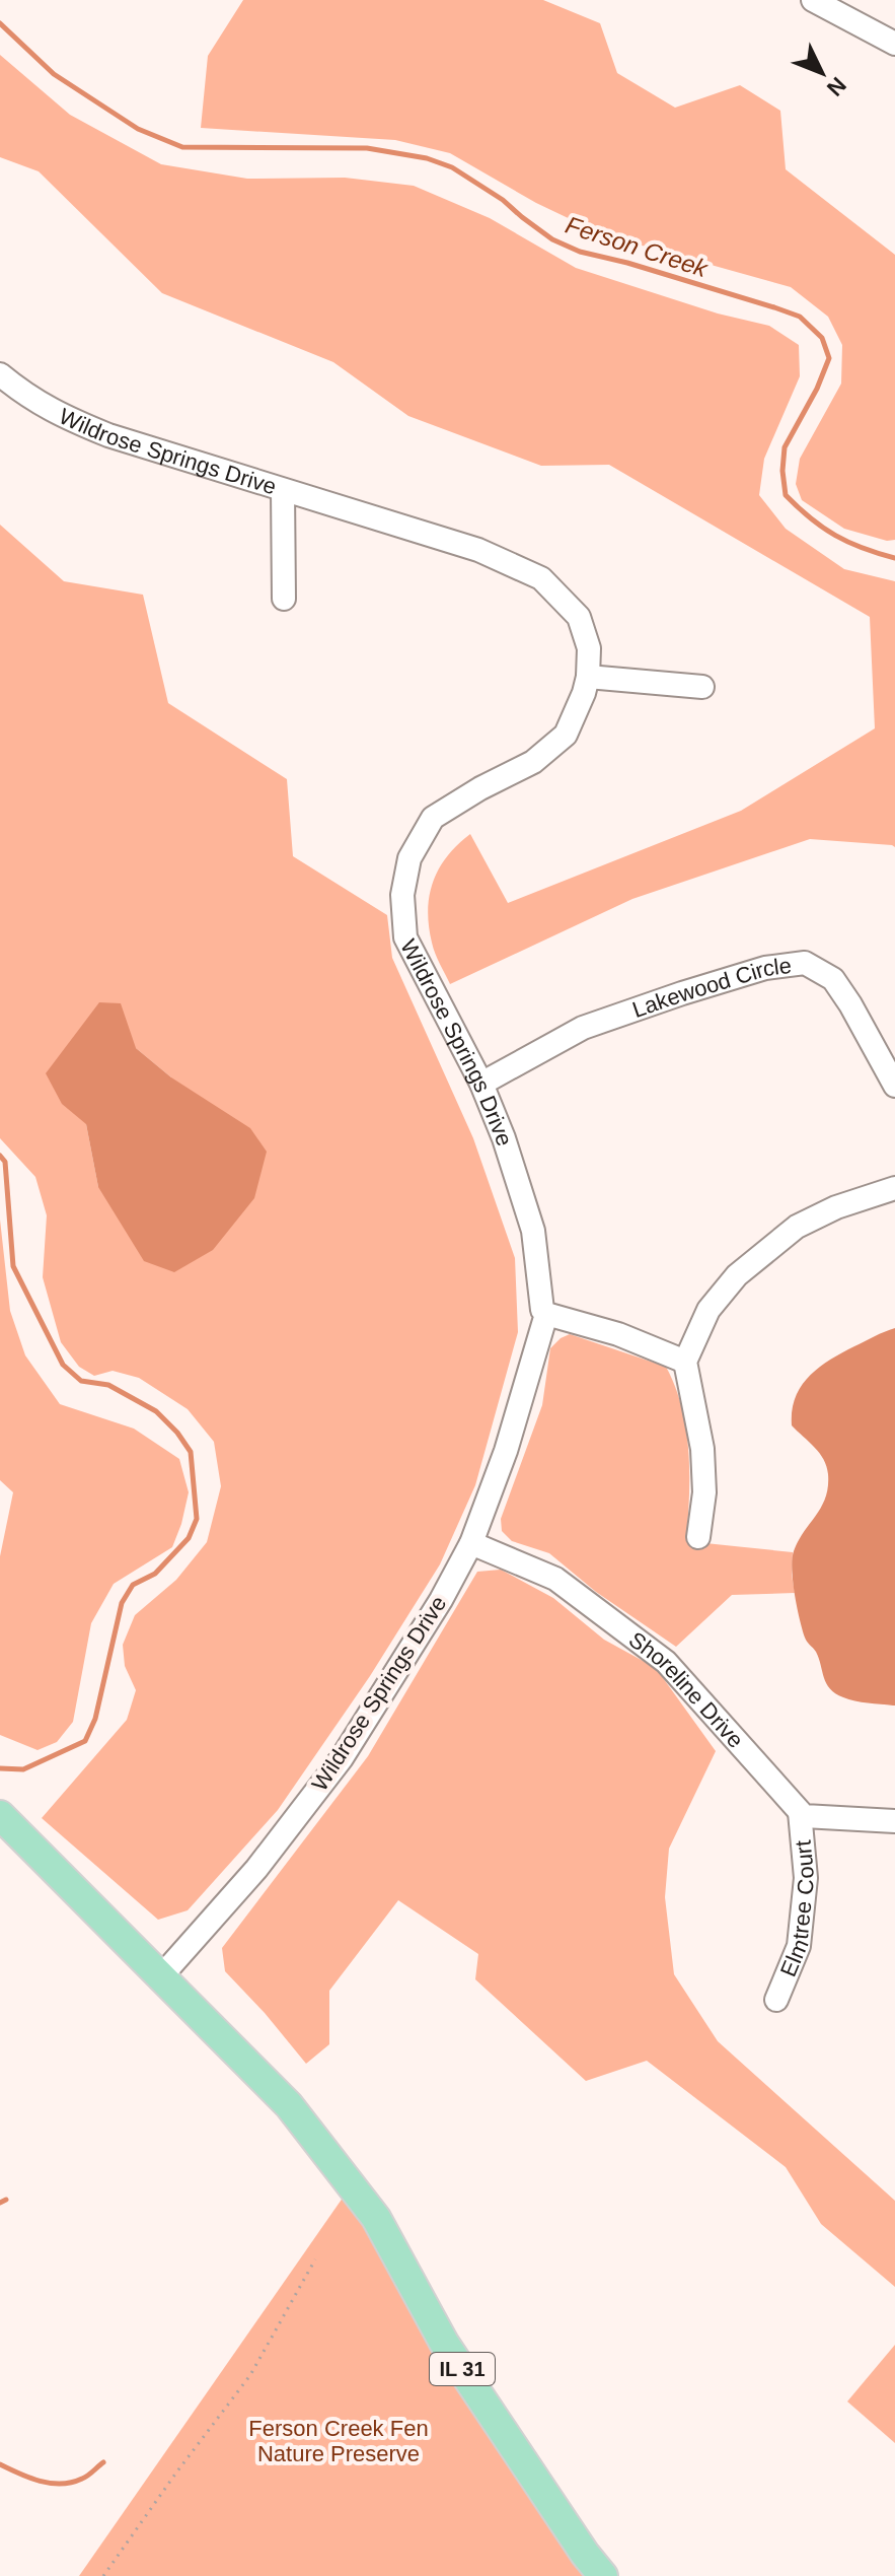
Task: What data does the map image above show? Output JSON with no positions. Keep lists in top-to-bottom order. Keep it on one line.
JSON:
{"streets":{"main road":["IL 31"],"street":["Wildrose Springs Drive","Lakewood Circle","Shoreline Drive","Elmtree Court"]},"crossings":[["Wildrose Springs Drive","Lakewood Circle"],["Wildrose Springs Drive","Shoreline Drive"],["Wildrose Springs Drive","IL 31"],["Shoreline Drive","Elmtree Court"]],"water":["Ferson Creek"],"parks":["Ferson Creek Fen Nature Preserve"],"north":"bottom right"}
